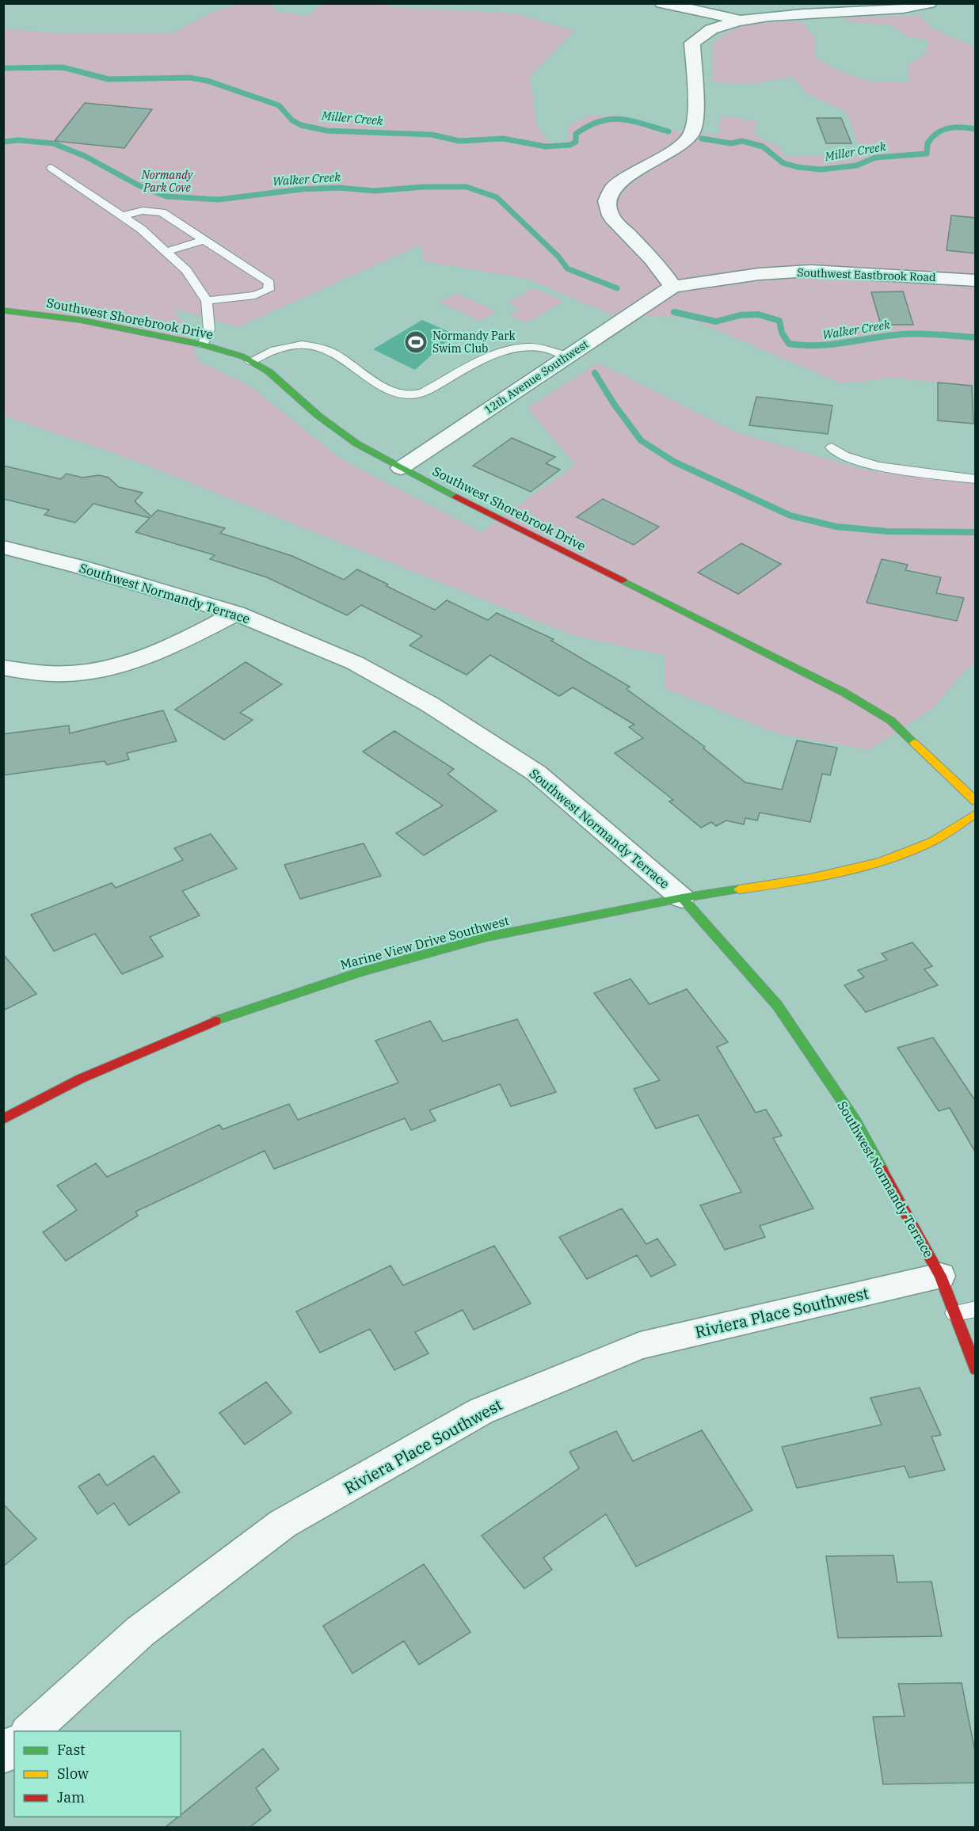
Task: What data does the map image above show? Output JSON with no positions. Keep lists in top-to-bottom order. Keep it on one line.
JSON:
{"streets":{"street":["Southwest Eastbrook Road","Southwest Shorebrook Drive","12th Avenue Southwest","Southwest Normandy Terrace","Marine View Drive Southwest","Riviera Place Southwest"]},"crossings":[["Southwest Eastbrook Road","12th Avenue Southwest"],["Southwest Shorebrook Drive","12th Avenue Southwest"],["Southwest Normandy Terrace","Marine View Drive Southwest"],["Southwest Normandy Terrace","Riviera Place Southwest"]],"water":["Miller Creek","Walker Creek"],"parks":["Normandy Park Cove"],"places":{"sports":["Normandy Park Swim Club"]},"legend":["Fast","Slow","Jam"]}
